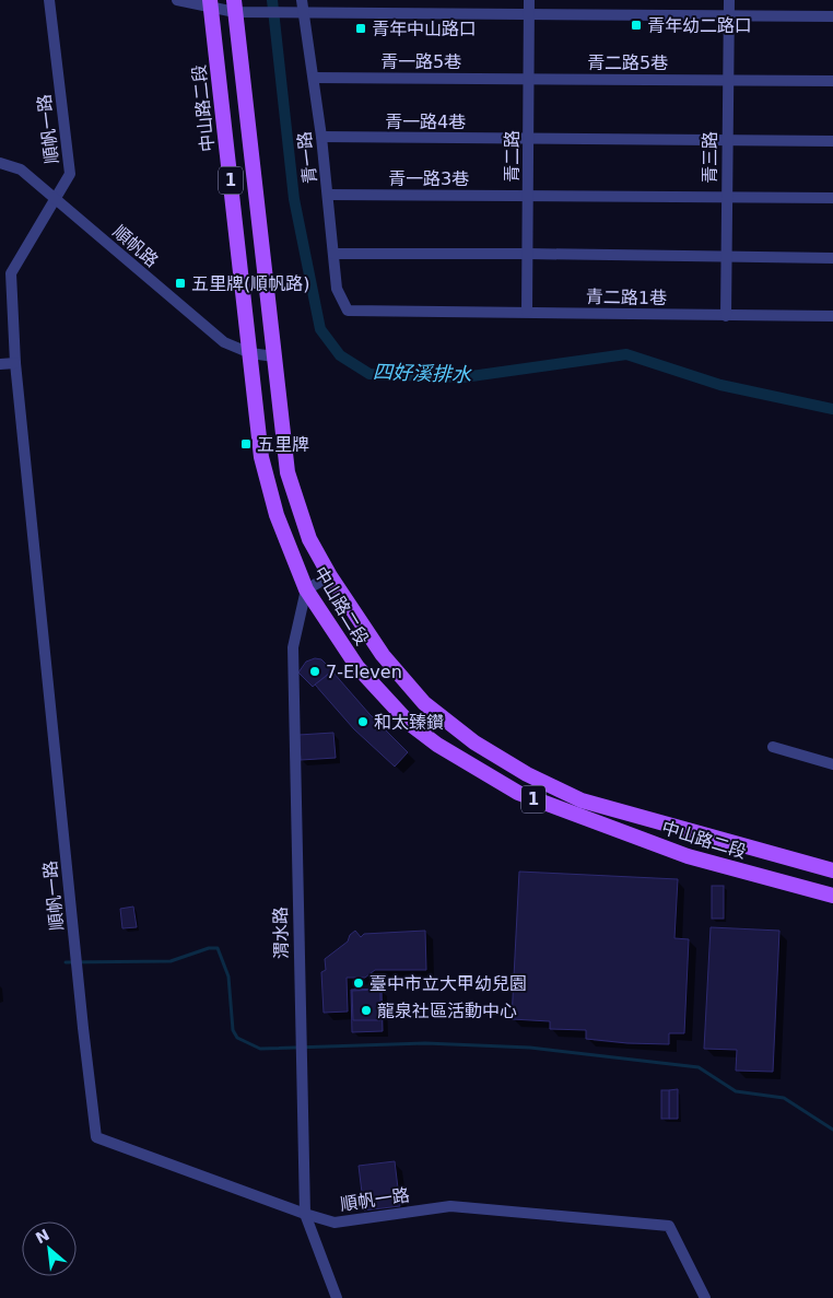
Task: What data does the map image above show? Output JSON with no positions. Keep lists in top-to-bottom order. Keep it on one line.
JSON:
{"streets":{"main road":["中山路二段","1"],"street":["青一路5巷","青二路5巷","青一路4巷","順帆一路","青二路","青一路","青三路","青一路3巷","順帆路","青二路1巷","渭水路"]},"crossings":[["青一路5巷","青二路5巷"],["青一路5巷","青二路"],["青一路5巷","青一路"],["青二路5巷","青二路"],["青二路5巷","青三路"],["中山路二段","順帆路"],["中山路二段","渭水路"],["青一路4巷","青二路"],["青一路4巷","青一路"],["青一路4巷","青三路"],["順帆一路","順帆路"],["順帆一路","渭水路"],["青二路","青一路3巷"],["青二路","青二路1巷"],["青一路","青一路3巷"],["青一路","青二路1巷"],["青三路","青一路3巷"],["青三路","青二路1巷"]],"water":["四好溪排水"],"places":{"transit":["青年幼二路口","青年中山路口","五里牌(順帆路)","五里牌"],"other":["7-Eleven","和太臻鑽","臺中市立大甲幼兒園","龍泉社區活動中心"]},"north":"top left"}
